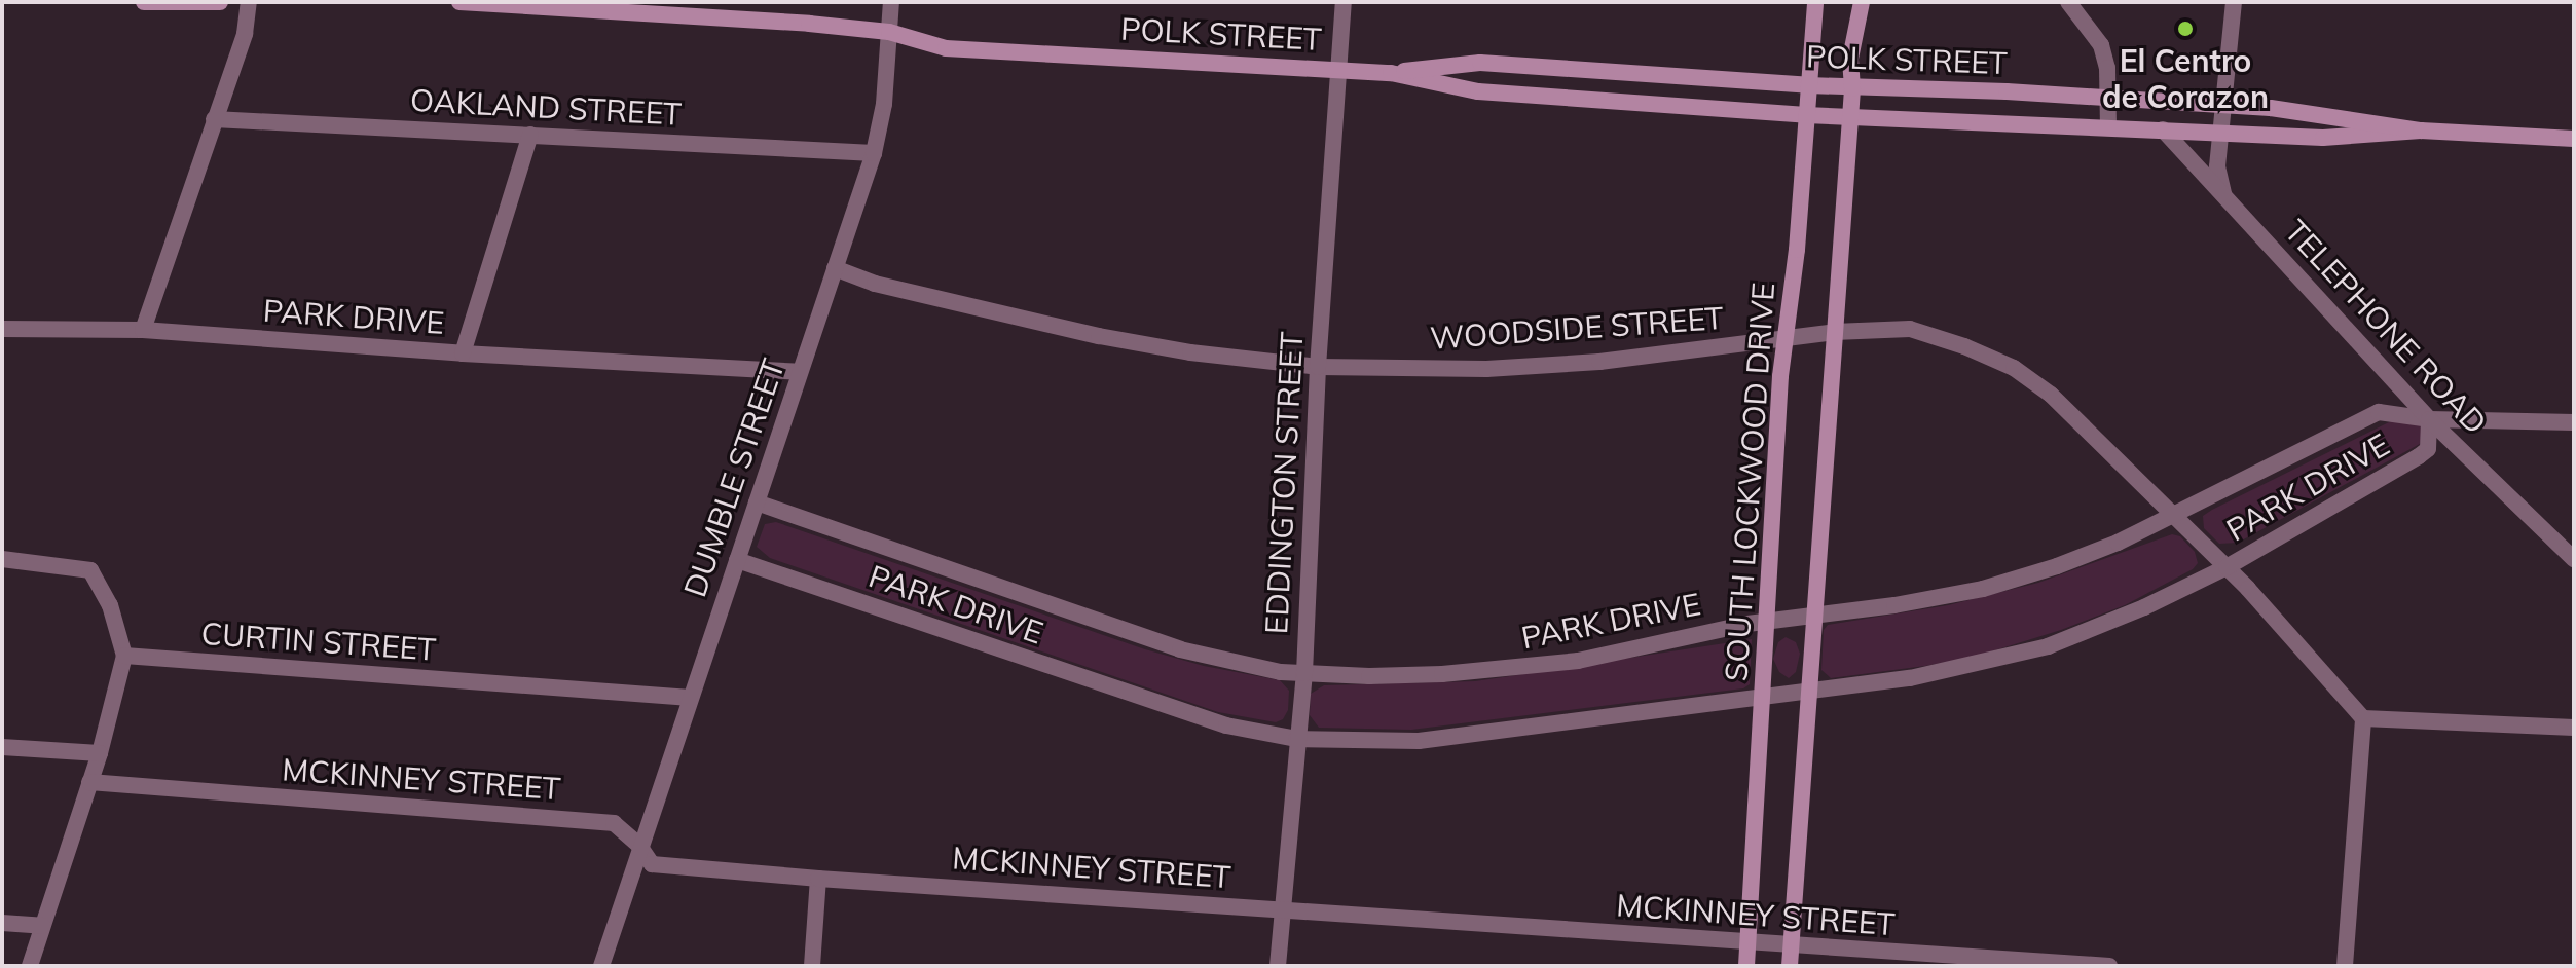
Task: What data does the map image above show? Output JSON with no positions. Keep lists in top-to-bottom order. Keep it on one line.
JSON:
{"streets":{"main road":["POLK STREET","SOUTH LOCKWOOD DRIVE"],"street":["OAKLAND STREET","PARK DRIVE","TELEPHONE ROAD","WOODSIDE STREET","DUMBLE STREET","EDDINGTON STREET","CURTIN STREET","MCKINNEY STREET"]},"crossings":[["POLK STREET","TELEPHONE ROAD"],["POLK STREET","DUMBLE STREET"],["POLK STREET","SOUTH LOCKWOOD DRIVE"],["POLK STREET","EDDINGTON STREET"],["OAKLAND STREET","DUMBLE STREET"],["PARK DRIVE","TELEPHONE ROAD"],["PARK DRIVE","WOODSIDE STREET"],["PARK DRIVE","DUMBLE STREET"],["PARK DRIVE","SOUTH LOCKWOOD DRIVE"],["PARK DRIVE","EDDINGTON STREET"],["WOODSIDE STREET","DUMBLE STREET"],["WOODSIDE STREET","SOUTH LOCKWOOD DRIVE"],["WOODSIDE STREET","EDDINGTON STREET"],["DUMBLE STREET","CURTIN STREET"],["DUMBLE STREET","MCKINNEY STREET"],["SOUTH LOCKWOOD DRIVE","MCKINNEY STREET"],["EDDINGTON STREET","MCKINNEY STREET"]],"places":["El Centro de Corazon"]}
